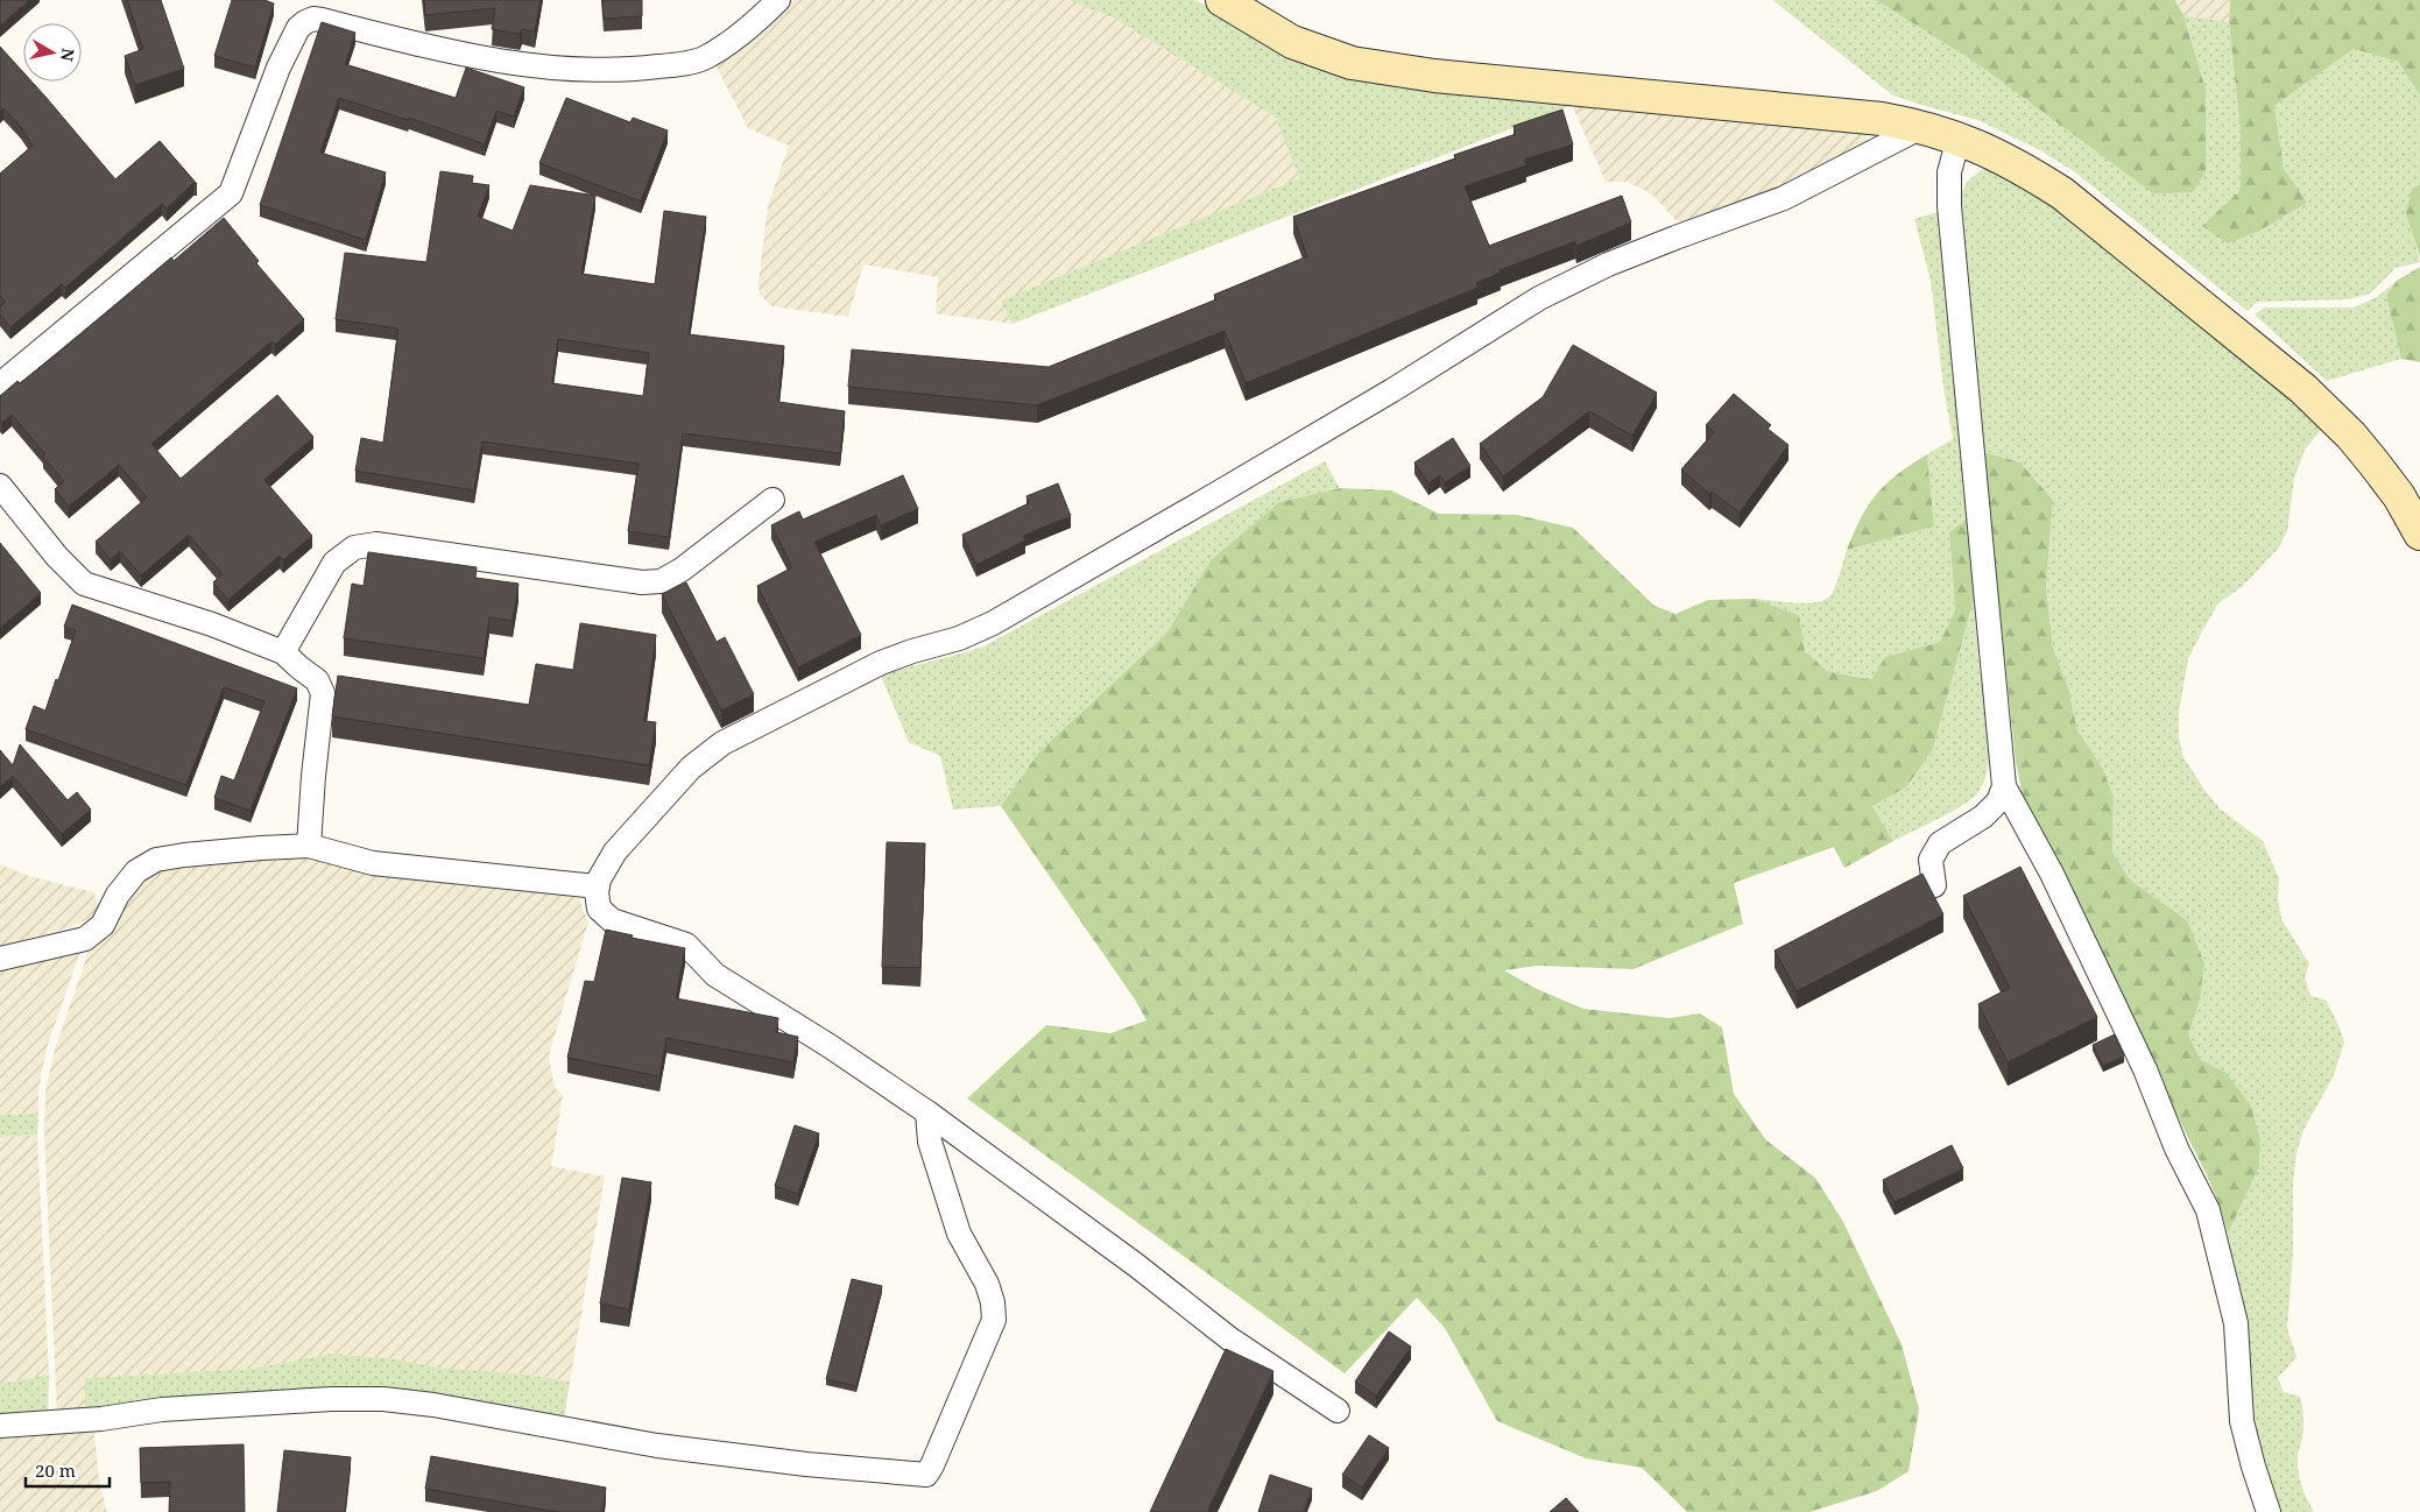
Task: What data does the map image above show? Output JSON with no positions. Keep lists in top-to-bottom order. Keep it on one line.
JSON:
{"scale_bar":"20 m","north":"right"}
